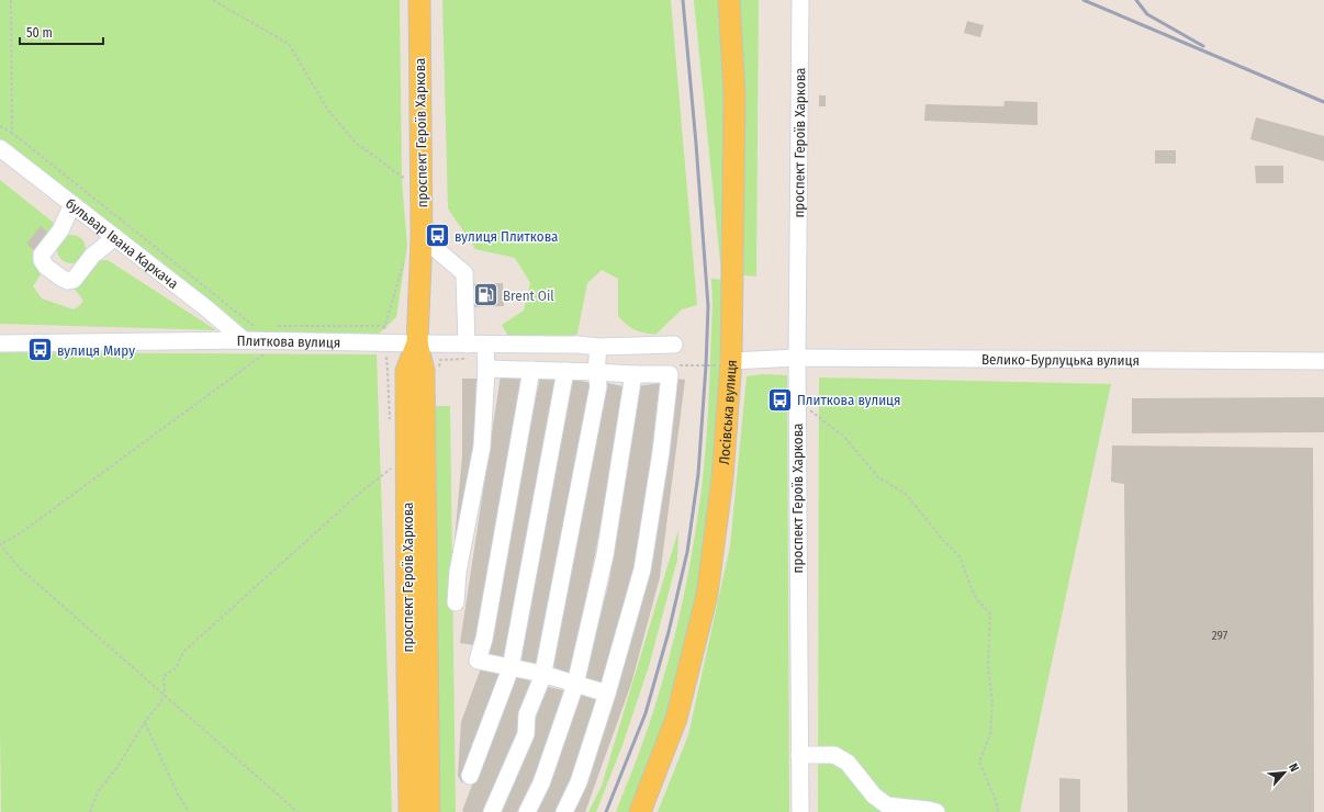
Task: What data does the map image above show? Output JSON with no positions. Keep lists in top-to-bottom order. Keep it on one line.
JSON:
{"streets":{"main road":["проспект Героїв Харкова","Лосівська вулиця"],"street":["бульвар Івана Каркача","Плиткова вулиця","Велико-Бурлуцька вулиця"]},"crossings":[["проспект Героїв Харкова","Плиткова вулиця"],["проспект Героїв Харкова","Велико-Бурлуцька вулиця"],["бульвар Івана Каркача","Плиткова вулиця"]],"places":{"bus stop":["вулиця Плиткова","вулиця Миру","Плиткова вулиця"],"fuel station":["Brent Oil"]},"house_numbers":["297"],"scale_bar":"50 m","north":"top right"}
